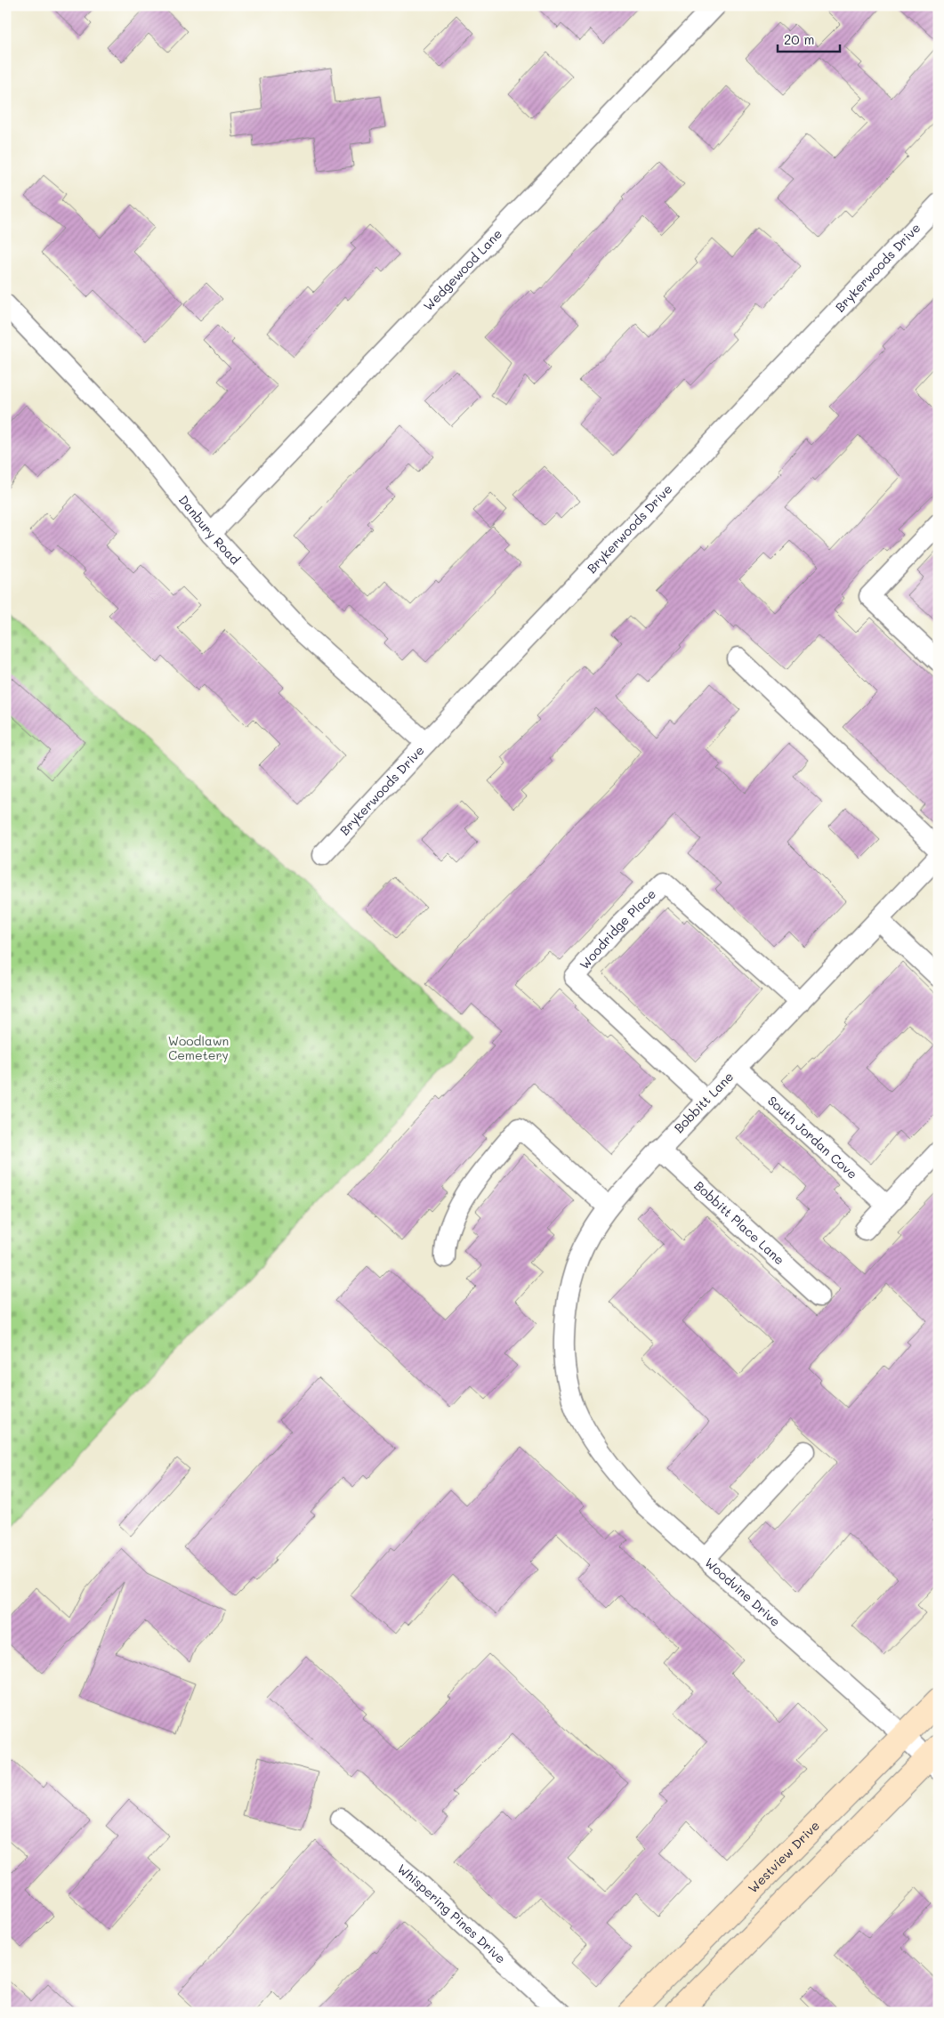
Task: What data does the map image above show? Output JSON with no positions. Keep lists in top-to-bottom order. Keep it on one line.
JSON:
{"streets":{"main road":["Westview Drive"],"street":["Brykerwoods Drive","Wedgewood Lane","Danbury Road","Woodridge Place","Bobbitt Lane","South Jordan Cove","Bobbitt Place Lane","Woodvine Drive","Whispering Pines Drive"]},"crossings":[["Brykerwoods Drive","Danbury Road"],["Wedgewood Lane","Danbury Road"],["Woodridge Place","Bobbitt Lane"],["Bobbitt Lane","South Jordan Cove"],["Bobbitt Lane","Bobbitt Place Lane"],["Bobbitt Lane","Woodvine Drive"],["Woodvine Drive","Westview Drive"]],"parks":["Woodlawn Cemetery"],"scale_bar":"20 m"}
